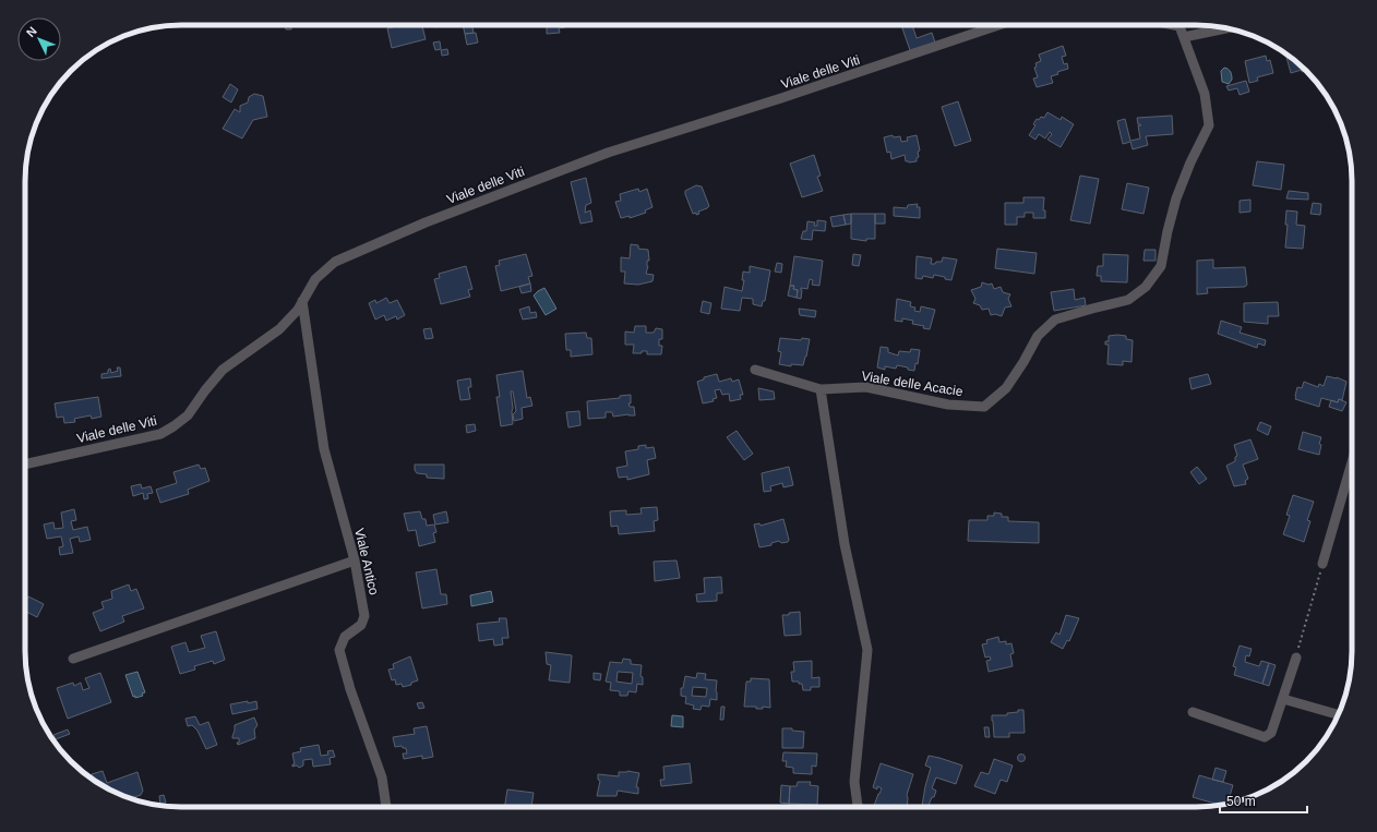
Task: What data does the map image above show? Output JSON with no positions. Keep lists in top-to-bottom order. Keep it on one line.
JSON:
{"streets":{"street":["Viale delle Viti","Viale delle Acacie","Viale Antico"]},"crossings":[["Viale delle Viti","Viale Antico"]],"scale_bar":"50 m","north":"top left"}
